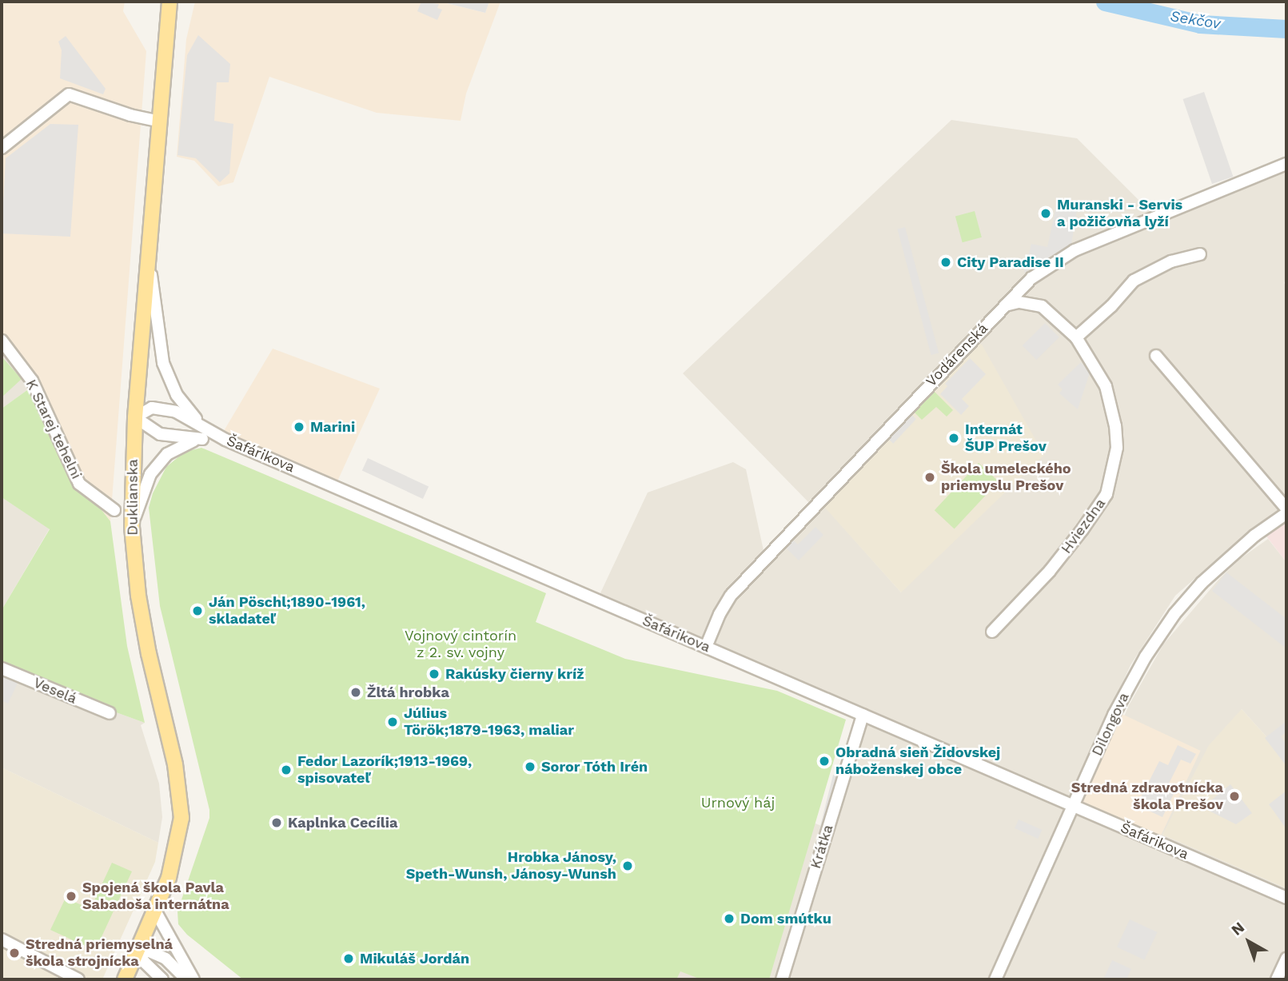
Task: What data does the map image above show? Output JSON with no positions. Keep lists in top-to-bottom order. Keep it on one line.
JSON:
{"streets":{"main road":["Duklianska"],"street":["Vodárenská","K Starej tehelni","Šafárikova","Hviezdna","Veselá","Dilongova","Krátka"]},"crossings":[["Vodárenská","Šafárikova"],["Vodárenská","Hviezdna"],["Šafárikova","Duklianska"],["Šafárikova","Dilongova"],["Šafárikova","Krátka"]],"water":["Sekčov"],"parks":["Vojnový cintorín z 2. sv. vojny","Urnový háj"],"places":["Muranski - Servis a požičovňa lyží","City Paradise II","Marini","Internát ŠUP Prešov","Škola umeleckého priemyslu Prešov","Ján Pöschl;1890-1961, skladateľ","Rakúsky čierny kríž","Žltá hrobka","Július Török;1879-1963, maliar","Obradná sieň Židovskej náboženskej obce","Soror Tóth Irén","Fedor Lazorík;1913-1969, spisovateľ","Stredná zdravotnícka škola Prešov","Kaplnka Cecília","Hrobka Jánosy, Speth-Wunsh, Jánosy-Wunsh","Spojená škola Pavla Sabadoša internátna","Dom smútku","Stredná priemyselná škola strojnícka","Mikuláš Jordán"],"north":"top left"}
